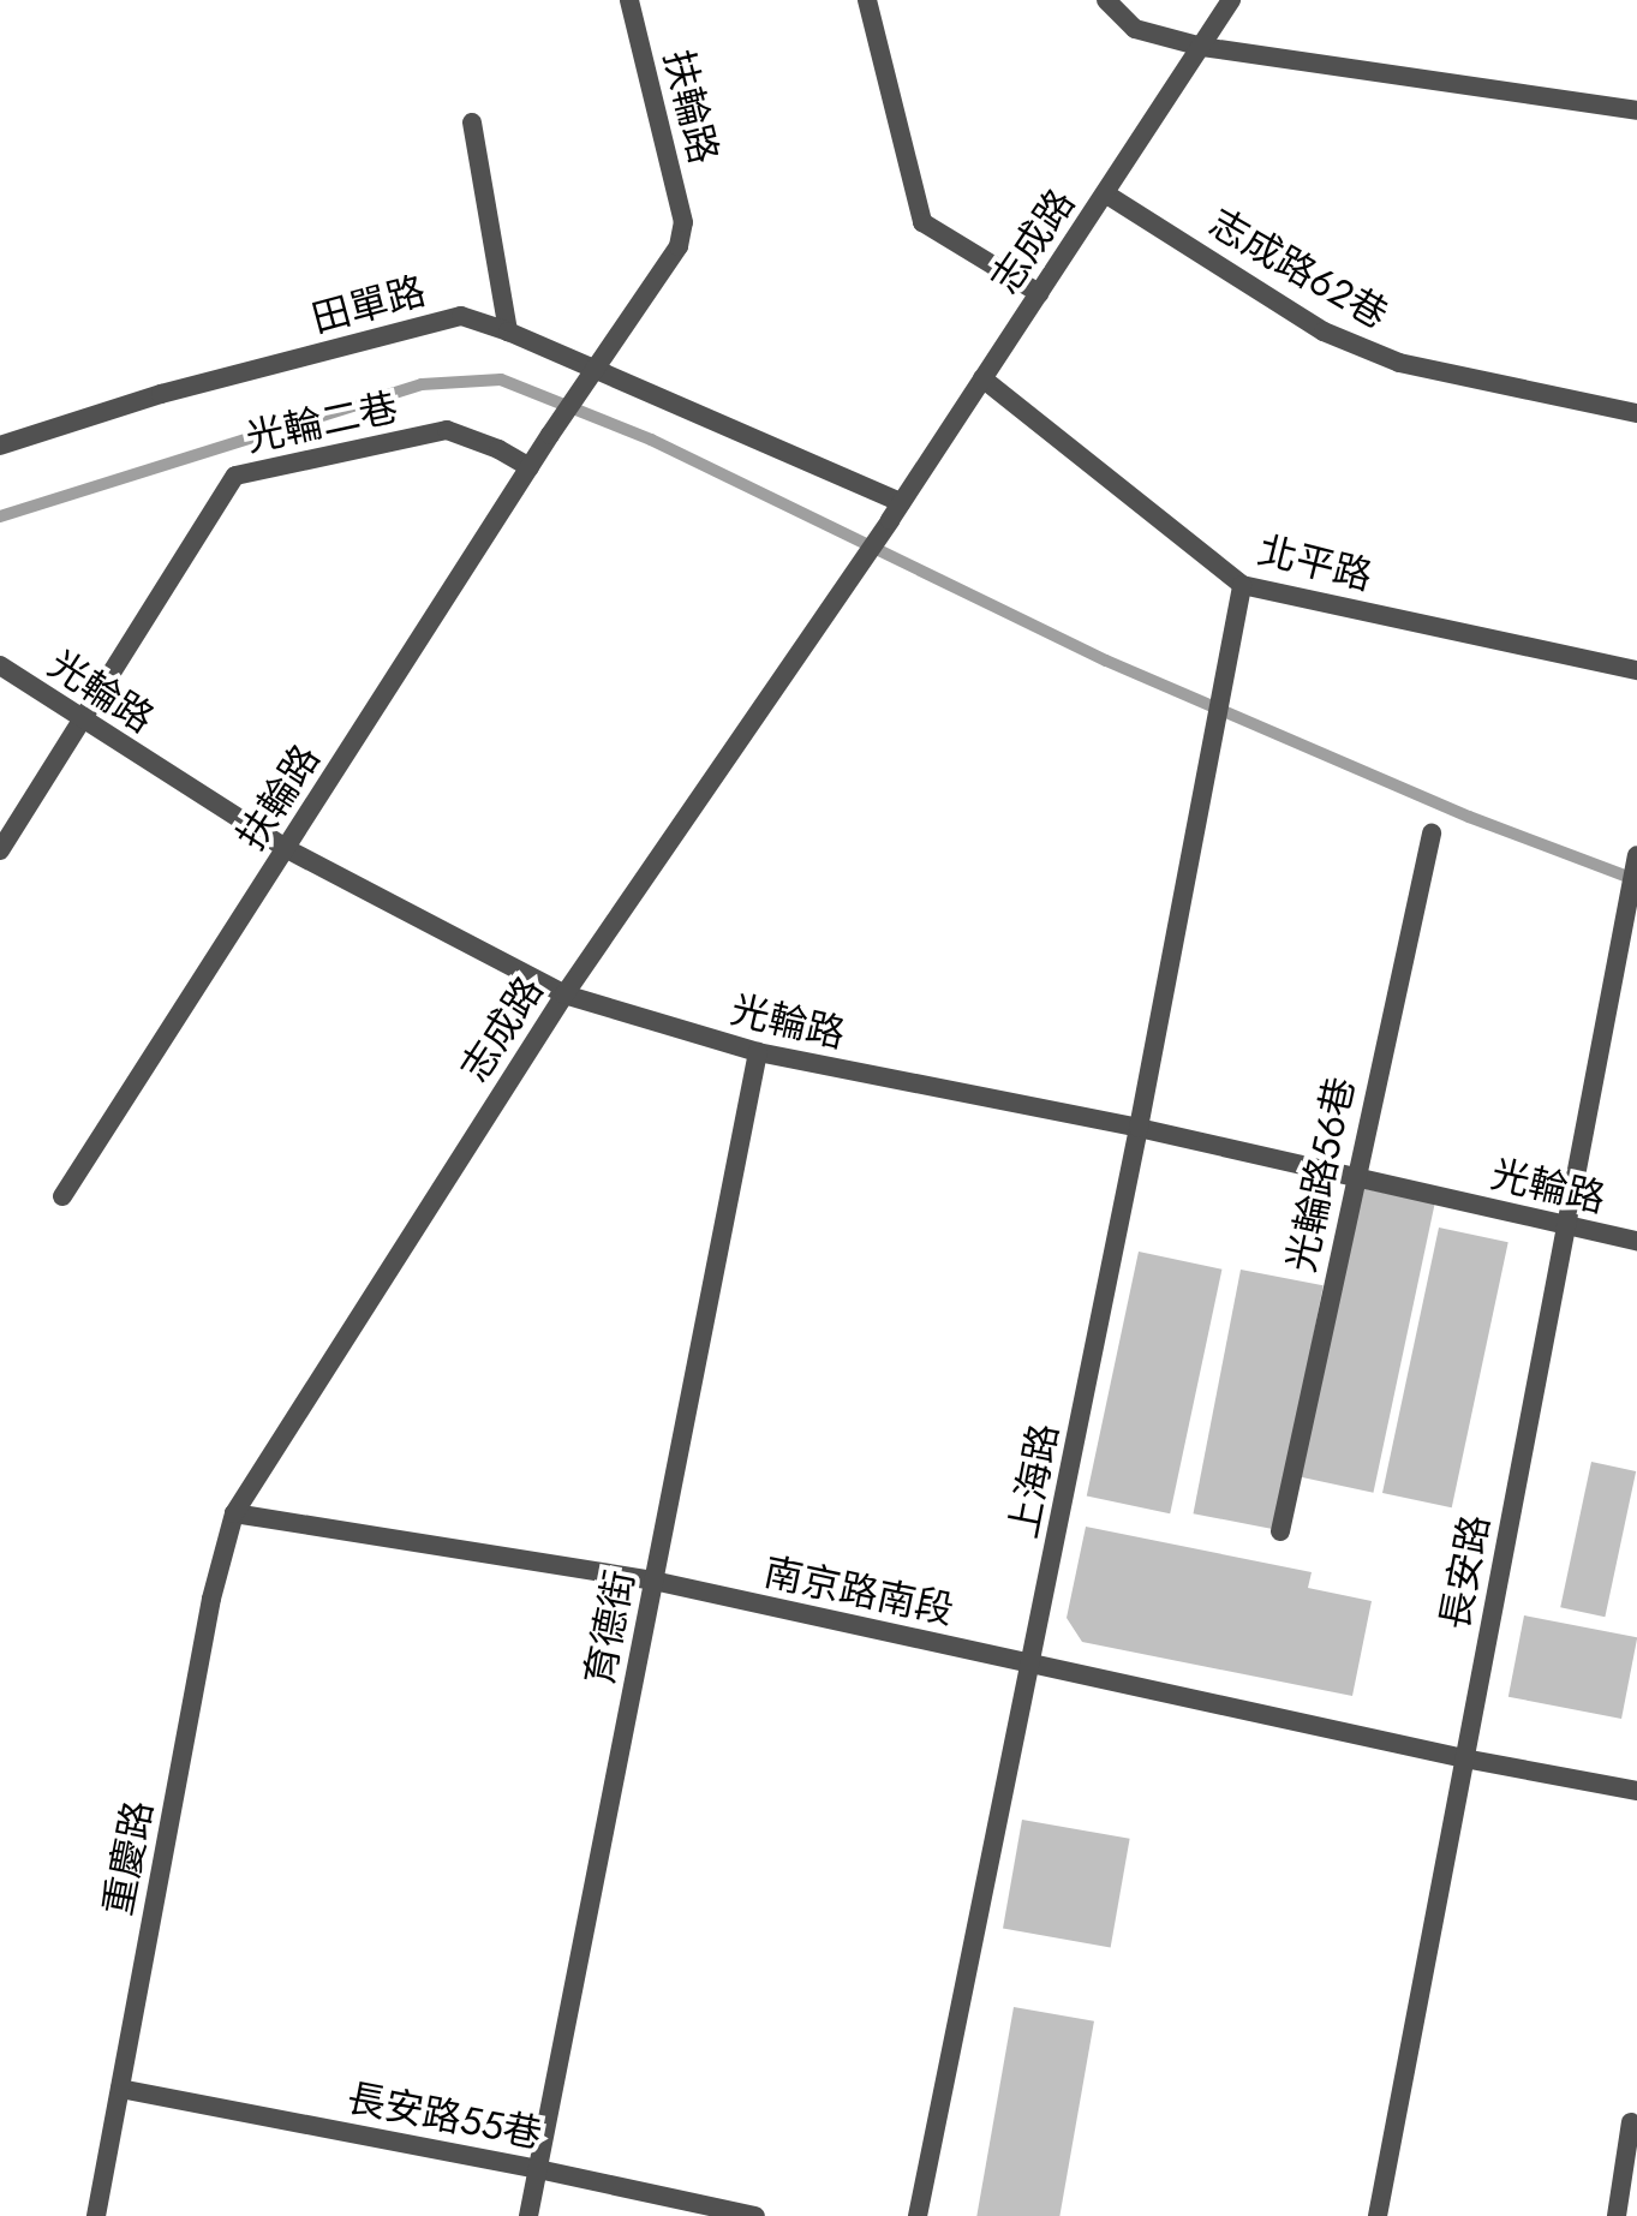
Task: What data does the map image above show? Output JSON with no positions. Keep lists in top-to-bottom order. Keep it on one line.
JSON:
{"streets":{"street":["扶輪路","志成路","志成路62巷","田單路","光輪二巷","北平路","光輪路","光輪路56巷","上海路","長安路","南京路南段","育德街","重慶路","長安路55巷"]},"crossings":[["扶輪路","田單路"],["扶輪路","光輪二巷"],["扶輪路","光輪路"],["志成路","志成路62巷"],["志成路","田單路"],["志成路","北平路"],["志成路","光輪路"],["志成路","南京路南段"],["志成路","重慶路"],["光輪二巷","光輪路"],["北平路","上海路"],["光輪路","光輪路56巷"],["光輪路","上海路"],["光輪路","長安路"],["光輪路","育德街"],["上海路","南京路南段"],["長安路","南京路南段"],["南京路南段","育德街"],["南京路南段","重慶路"],["育德街","長安路55巷"],["重慶路","長安路55巷"]]}
